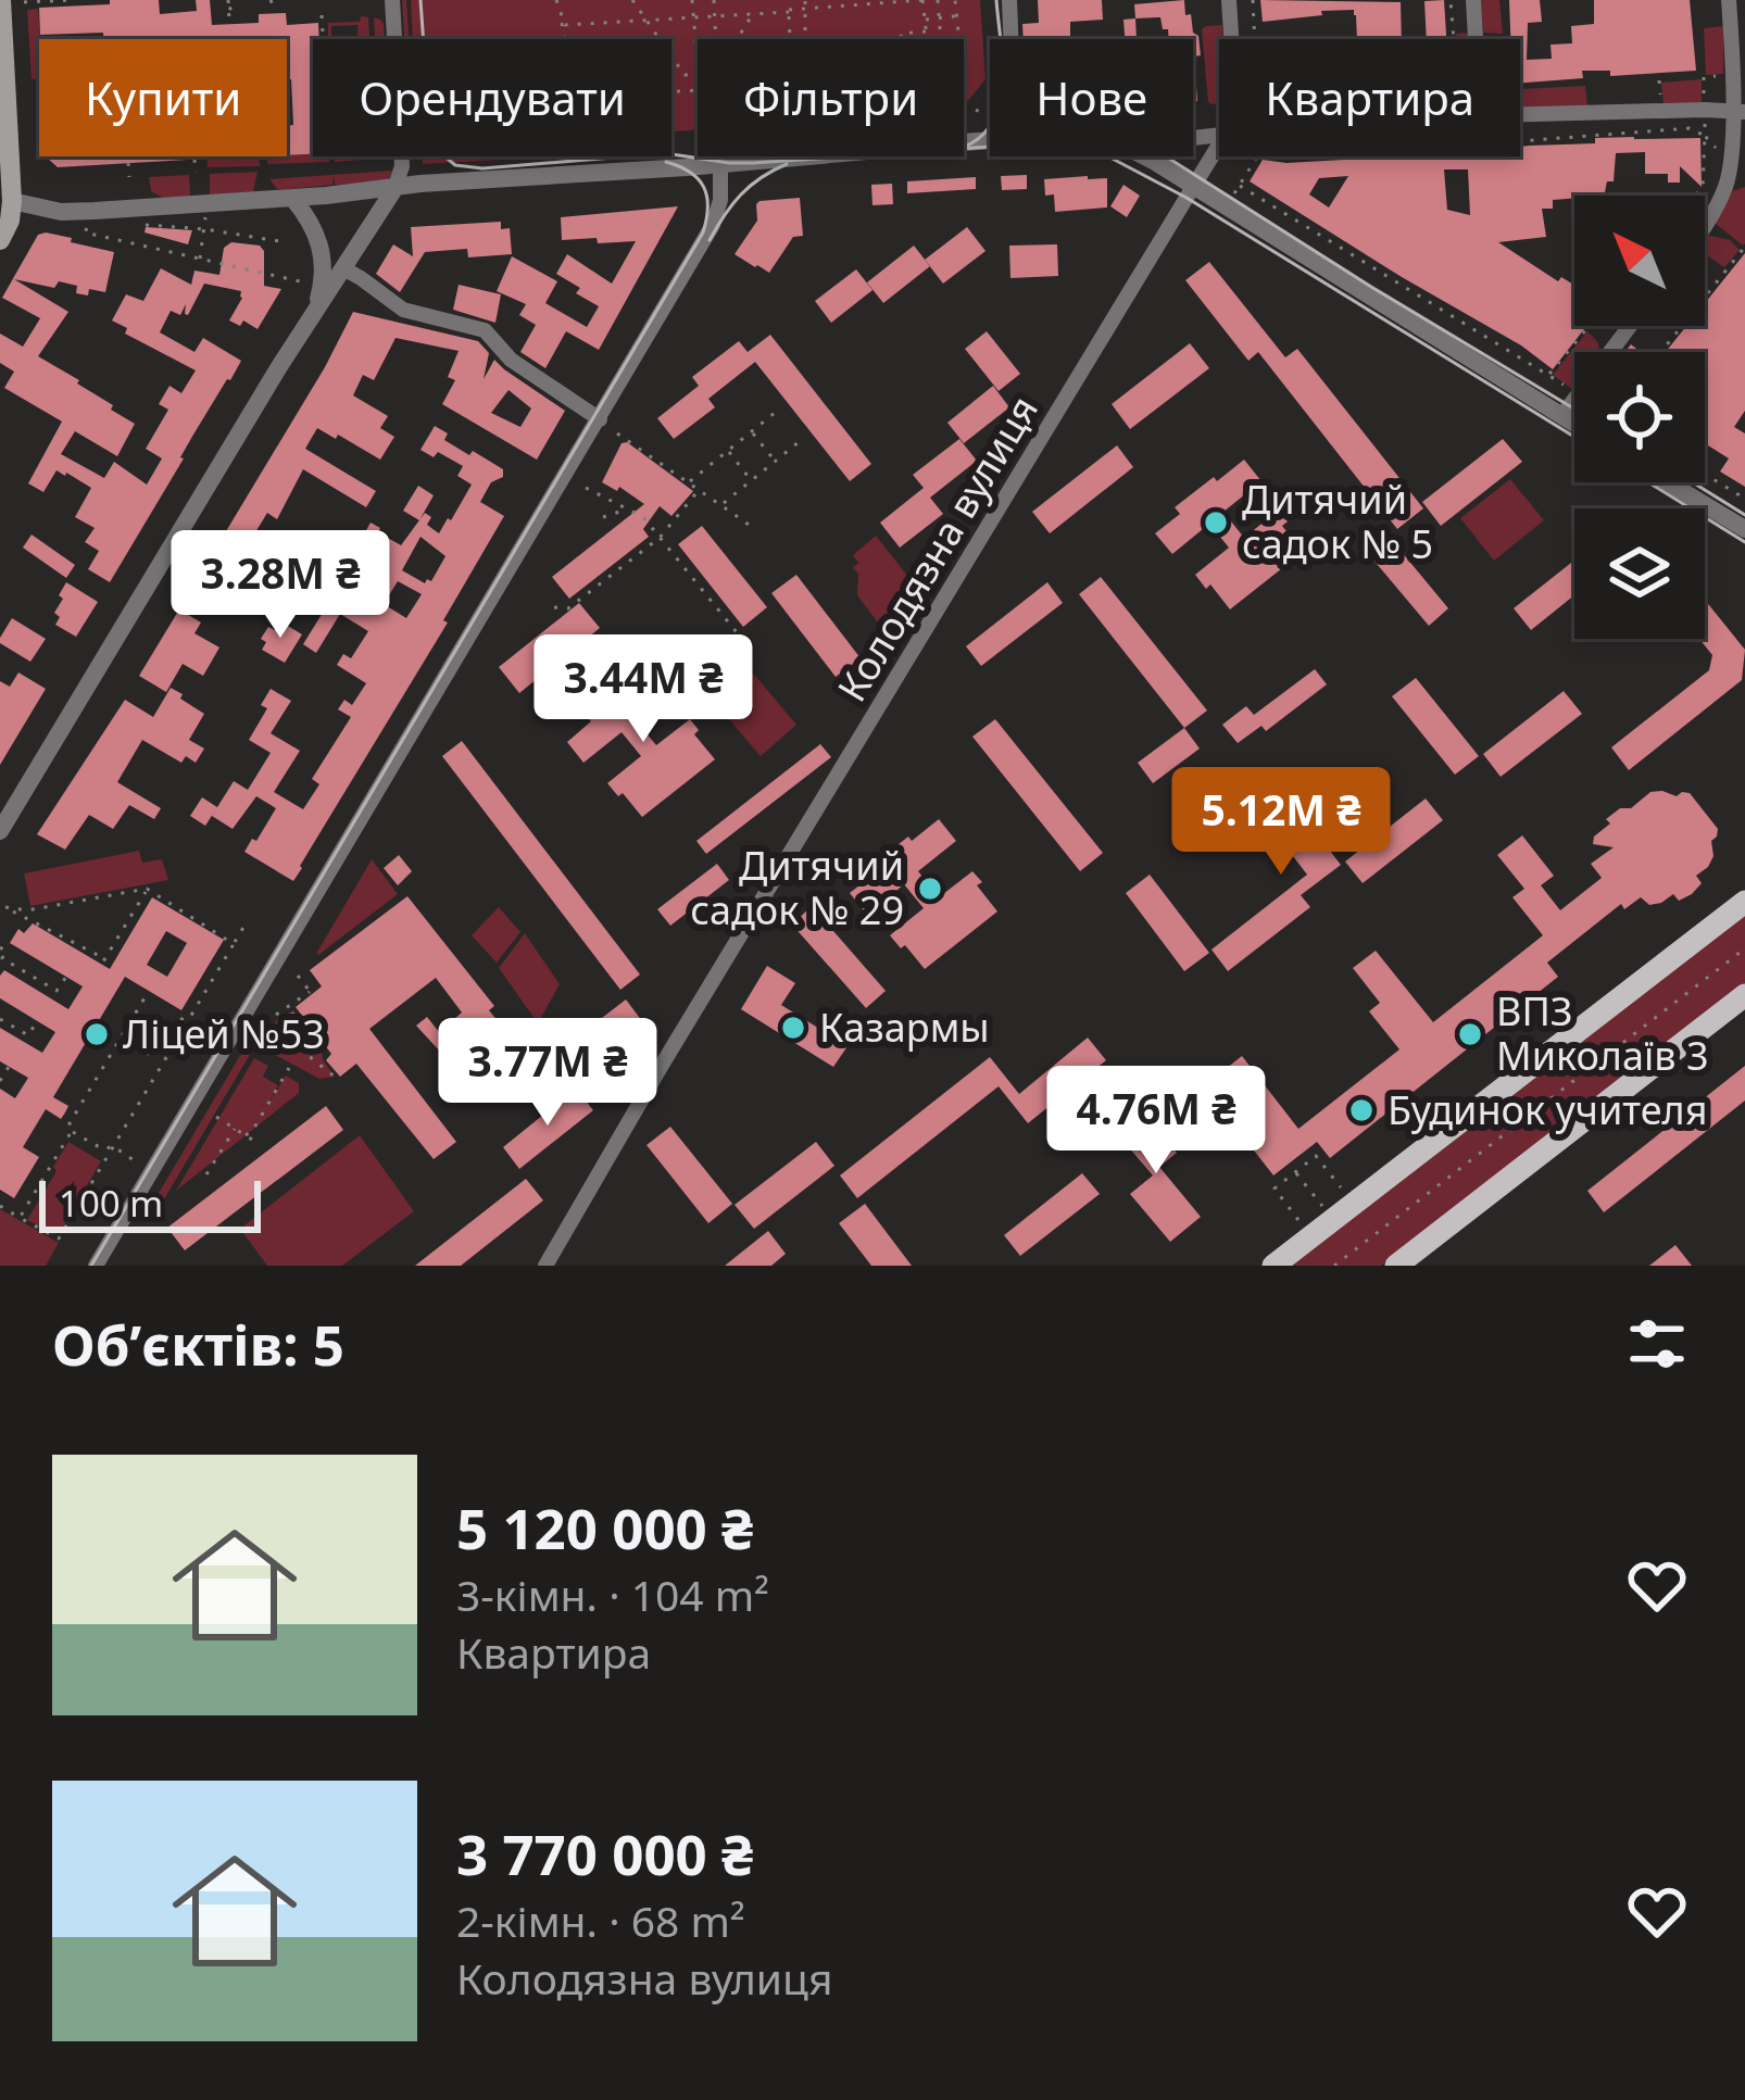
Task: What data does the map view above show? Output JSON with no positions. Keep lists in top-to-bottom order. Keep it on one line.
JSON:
{"streets":{"street":["Колодязна вулиця"]},"places":["Дитячий садок № 5","Дитячий садок № 29","Казармы","Ліцей №53","ВПЗ Миколаїв 3","Будинок учителя"],"scale_bar":"100 m","north":"top left","page":{"chip":["Купити","Орендувати","Фільтри","Нове","Квартира"],"price":["3.28M ₴","3.44M ₴","5.12M ₴","3.77M ₴","4.76M ₴"],"scale":"100 m","heading":"Об’єктів: 5","list":[{"name":"5 120 000 ₴","note":"3-кімн. · 104 m² · Квартира"},{"name":"3 770 000 ₴","note":"2-кімн. · 68 m² · Колодязна вулиця"}]}}
